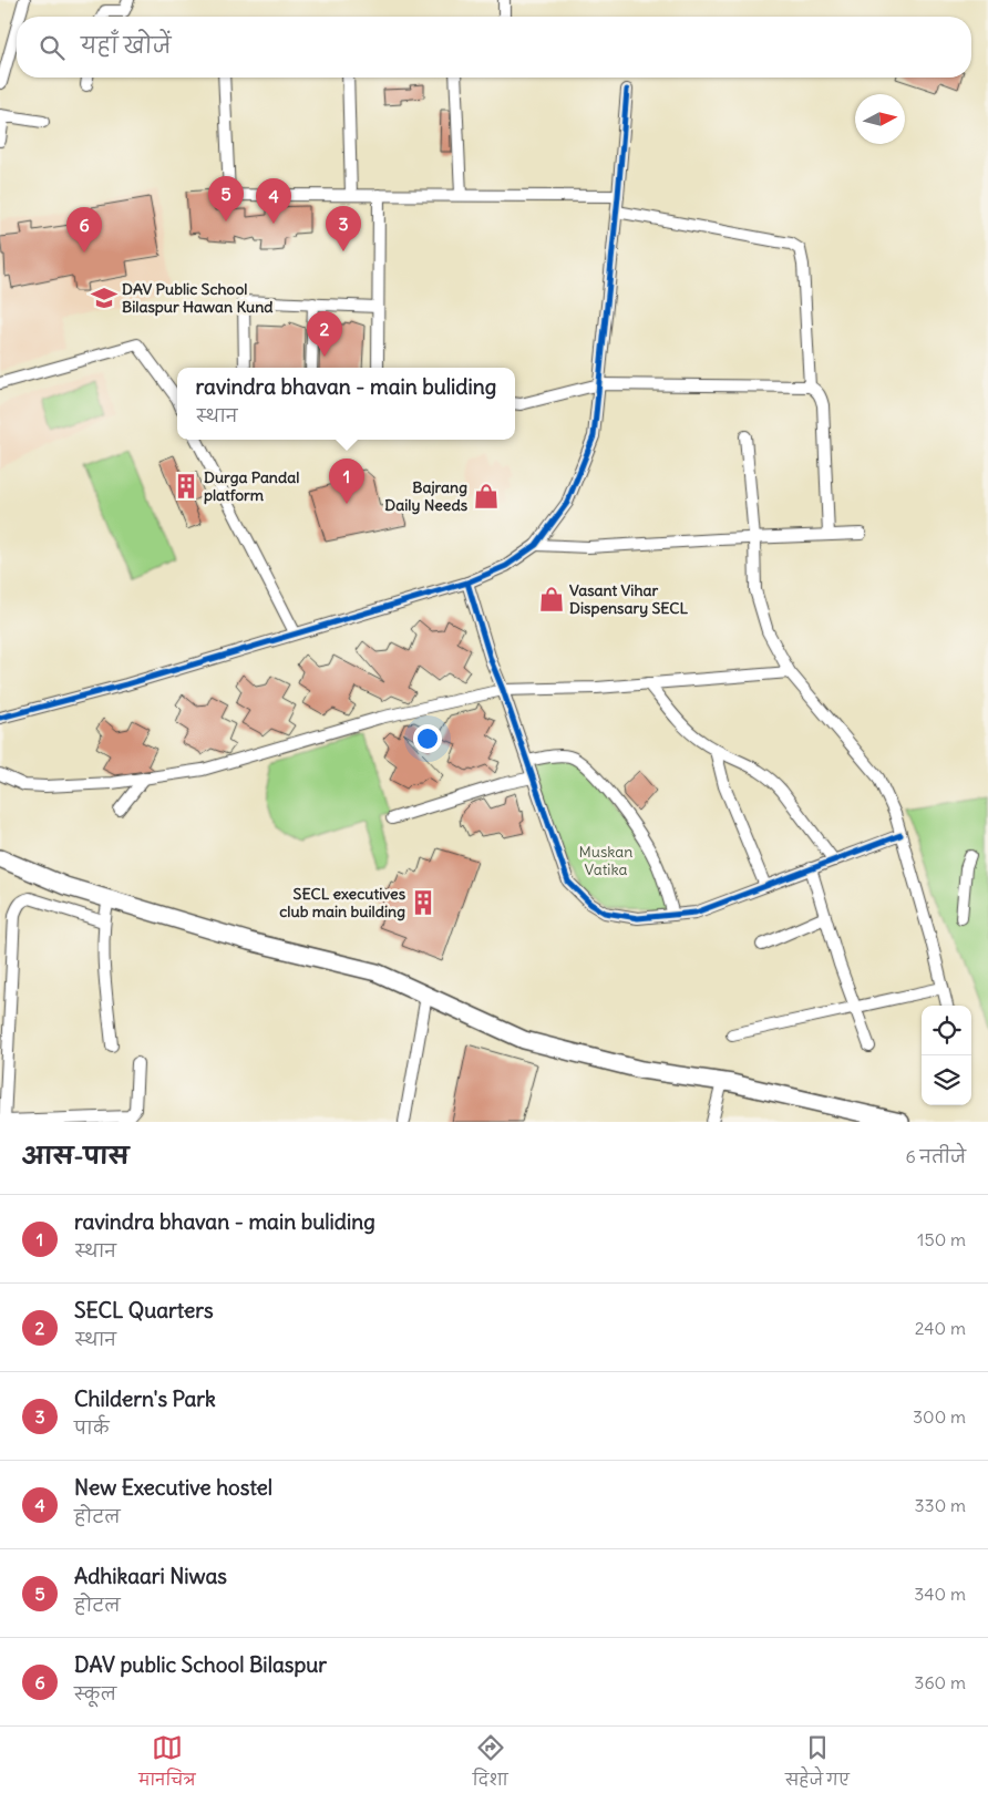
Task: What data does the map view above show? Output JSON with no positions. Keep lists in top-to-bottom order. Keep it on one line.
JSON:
{"parks":["Muskan Vatika"],"places":{"school or university":["DAV Public School Bilaspur Hawan Kund"],"building":["Durga Pandal platform","SECL executives club main building"],"shop":["Bajrang Daily Needs","Vasant Vihar Dispensary SECL"]},"north":"right","page":{"search":"यहाँ खोजें","pins":["5","4","3","6","2","1"],"popup":["ravindra bhavan - main buliding","स्थान"],"heading":["आस-पास","6 नतीजे"],"list":[{"mark":"1","name":"ravindra bhavan - main buliding","note":"स्थान","value":"150 m"},{"mark":"2","name":"SECL Quarters","note":"स्थान","value":"240 m"},{"mark":"3","name":"Childern's Park","note":"पार्क","value":"300 m"},{"mark":"4","name":"New Executive hostel","note":"होटल","value":"330 m"},{"mark":"5","name":"Adhikaari Niwas","note":"होटल","value":"340 m"},{"mark":"6","name":"DAV public School Bilaspur","note":"स्कूल","value":"360 m"}],"nav":["मानचित्र","दिशा","सहेजे गए"]}}
